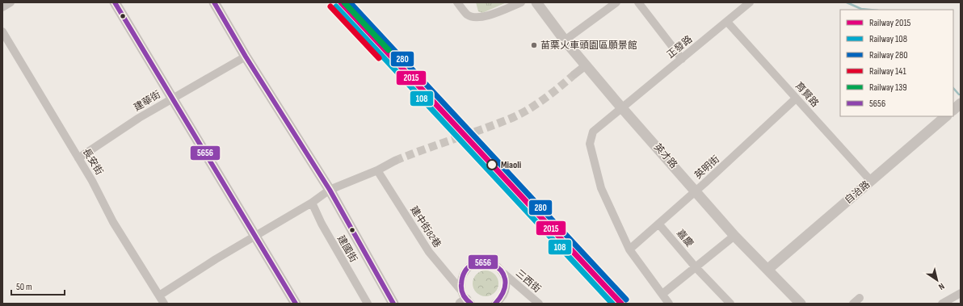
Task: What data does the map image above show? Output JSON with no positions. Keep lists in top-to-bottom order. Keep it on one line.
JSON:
{"streets":{"street":["正發路","育賢路","建華街","英才路","長安街","英明街","自治路","建中街82巷","嘉慶","建國街","三西街"]},"crossings":[["正發路","育賢路"],["正發路","英才路"],["正發路","英明街"],["育賢路","英明街"],["育賢路","自治路"],["建華街","長安街"],["英才路","英明街"],["英才路","自治路"],["英明街","嘉慶"],["建中街82巷","三西街"]],"places":["苗栗火車頭園區願景館","Miaoli"],"lines":["rail line 2015","rail line 280","rail line 139","transit line 5656","rail line 108","rail line 141"],"legend":["Railway 2015","Railway 108","Railway 280","Railway 141","Railway 139","5656"],"scale_bar":"50 m","north":"bottom right"}
